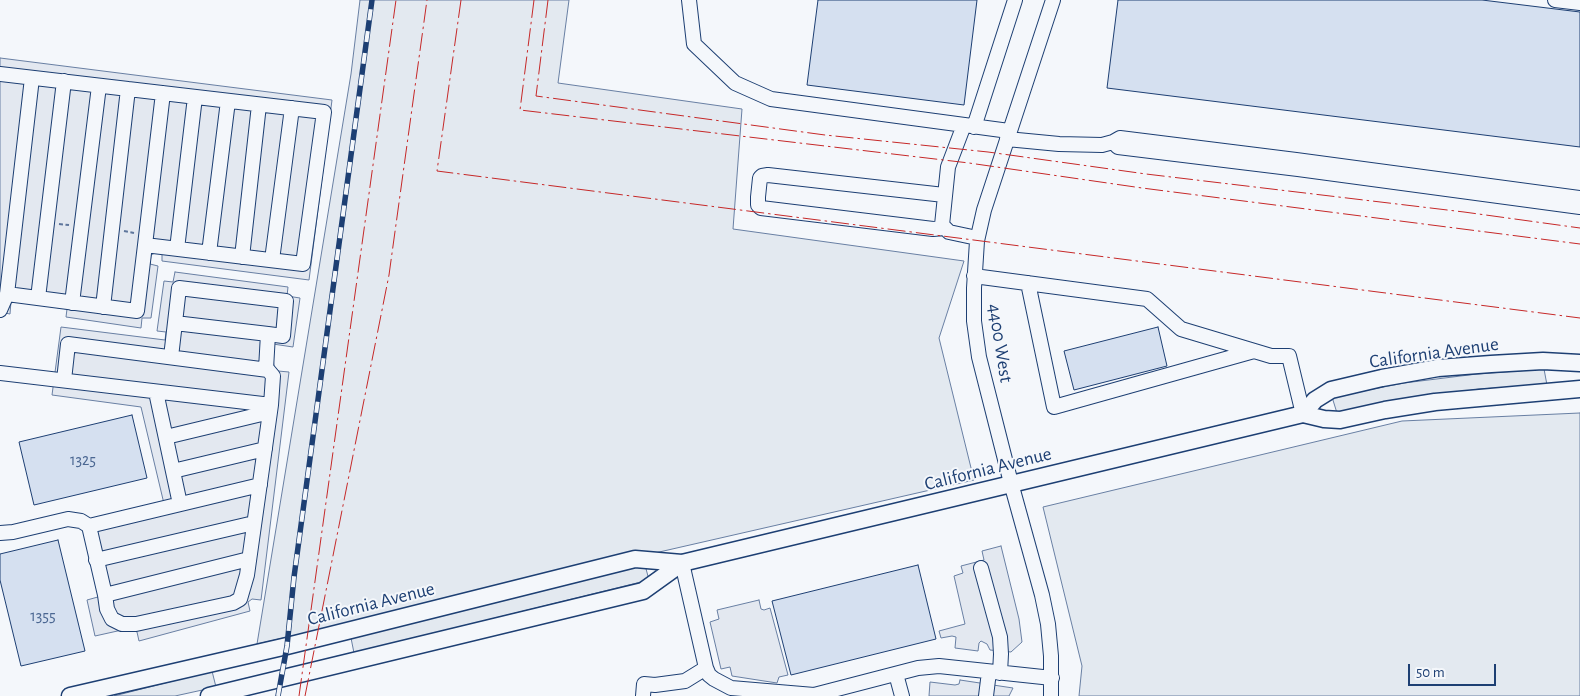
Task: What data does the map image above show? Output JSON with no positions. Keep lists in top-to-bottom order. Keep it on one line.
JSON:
{"streets":{"main road":["California Avenue"],"street":["4400 West"]},"crossings":[["4400 West","California Avenue"]],"house_numbers":["1325","1355"],"scale_bar":"50 m"}
